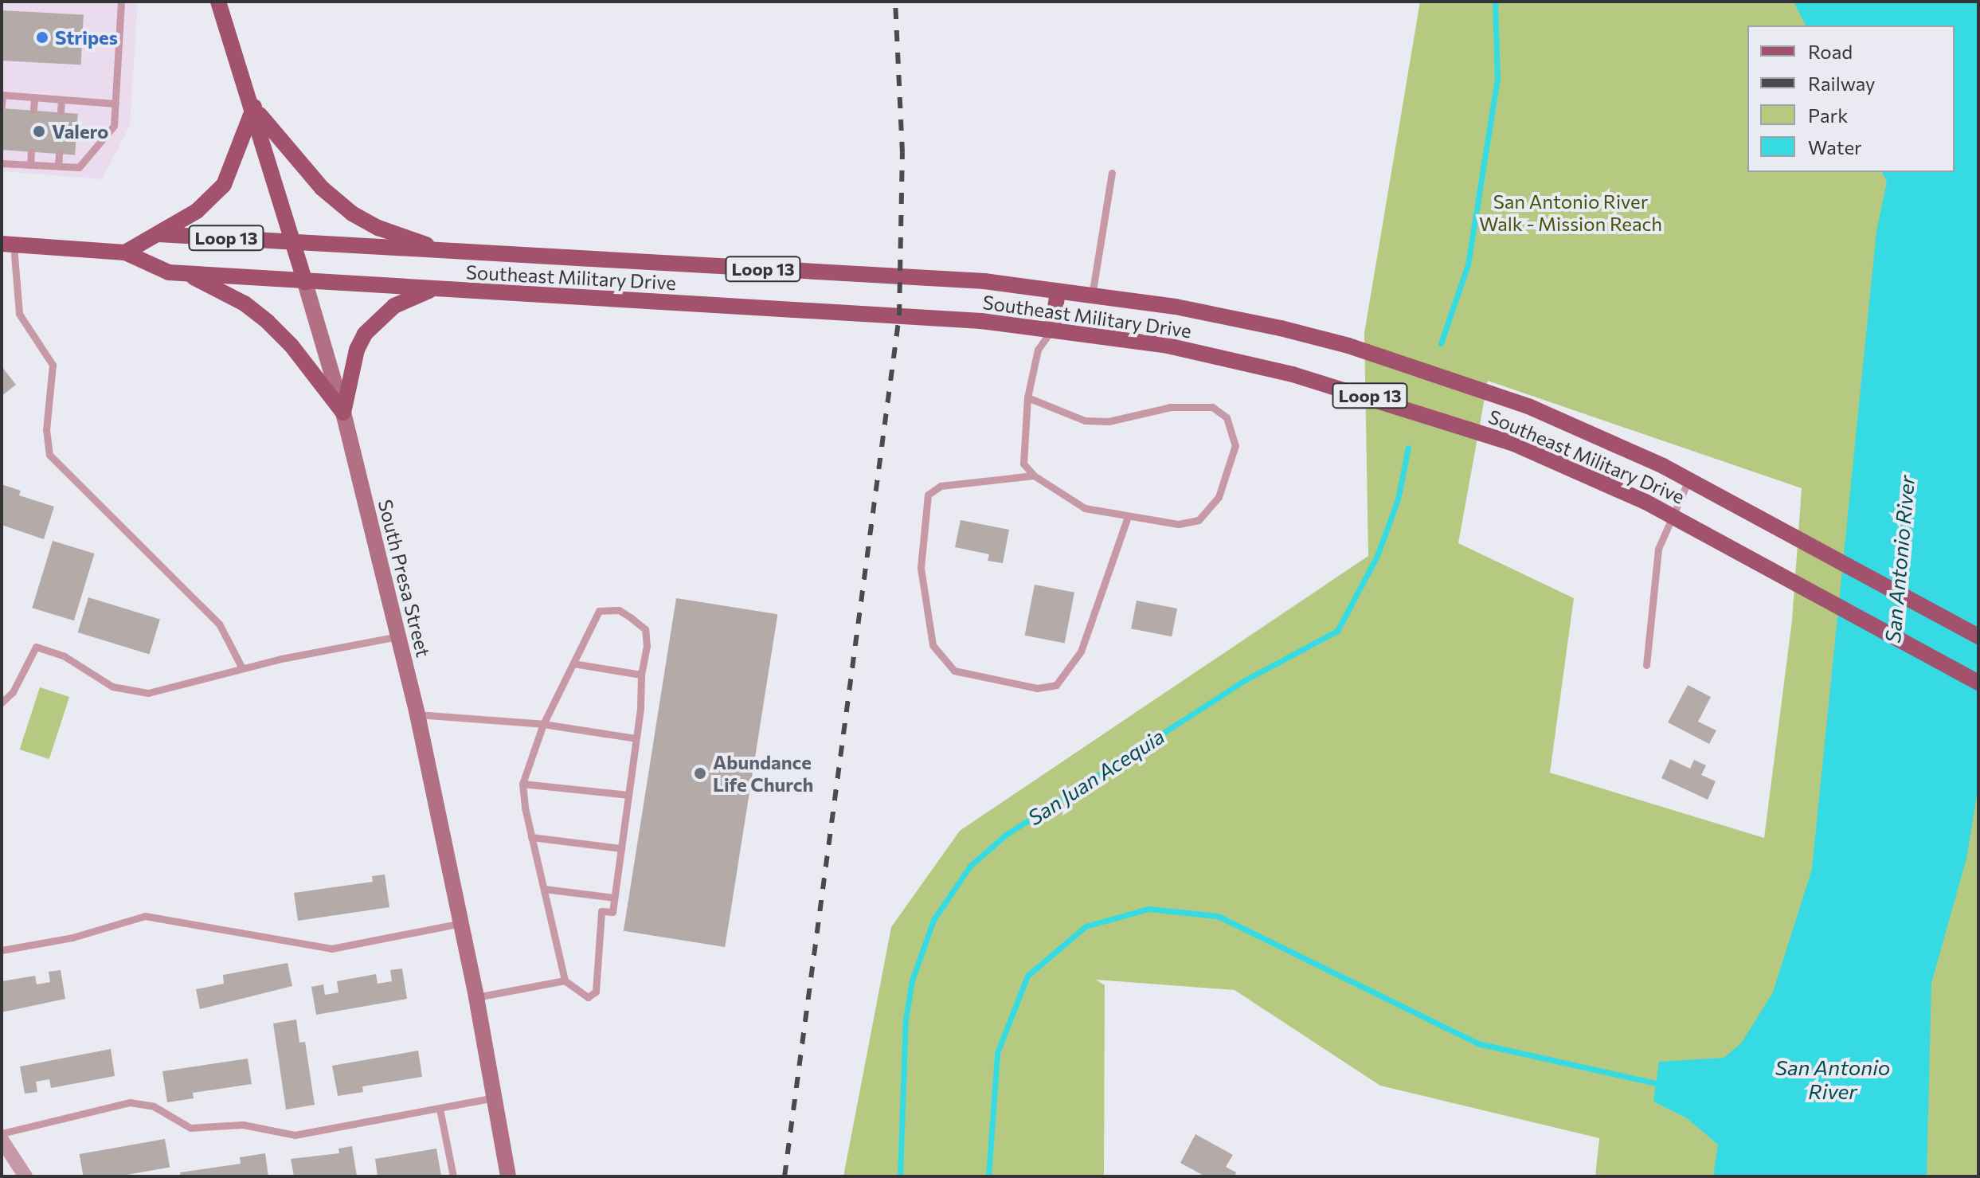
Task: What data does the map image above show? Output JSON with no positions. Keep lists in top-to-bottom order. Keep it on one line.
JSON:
{"streets":{"main road":["Loop 13","Southeast Military Drive","South Presa Street"]},"crossings":[["Southeast Military Drive","South Presa Street"]],"water":["San Antonio River","San Juan Acequia"],"parks":["San Antonio River Walk - Mission Reach"],"places":["Stripes","Valero","Abundance Life Church"],"legend":["Road","Railway","Park","Water"]}
